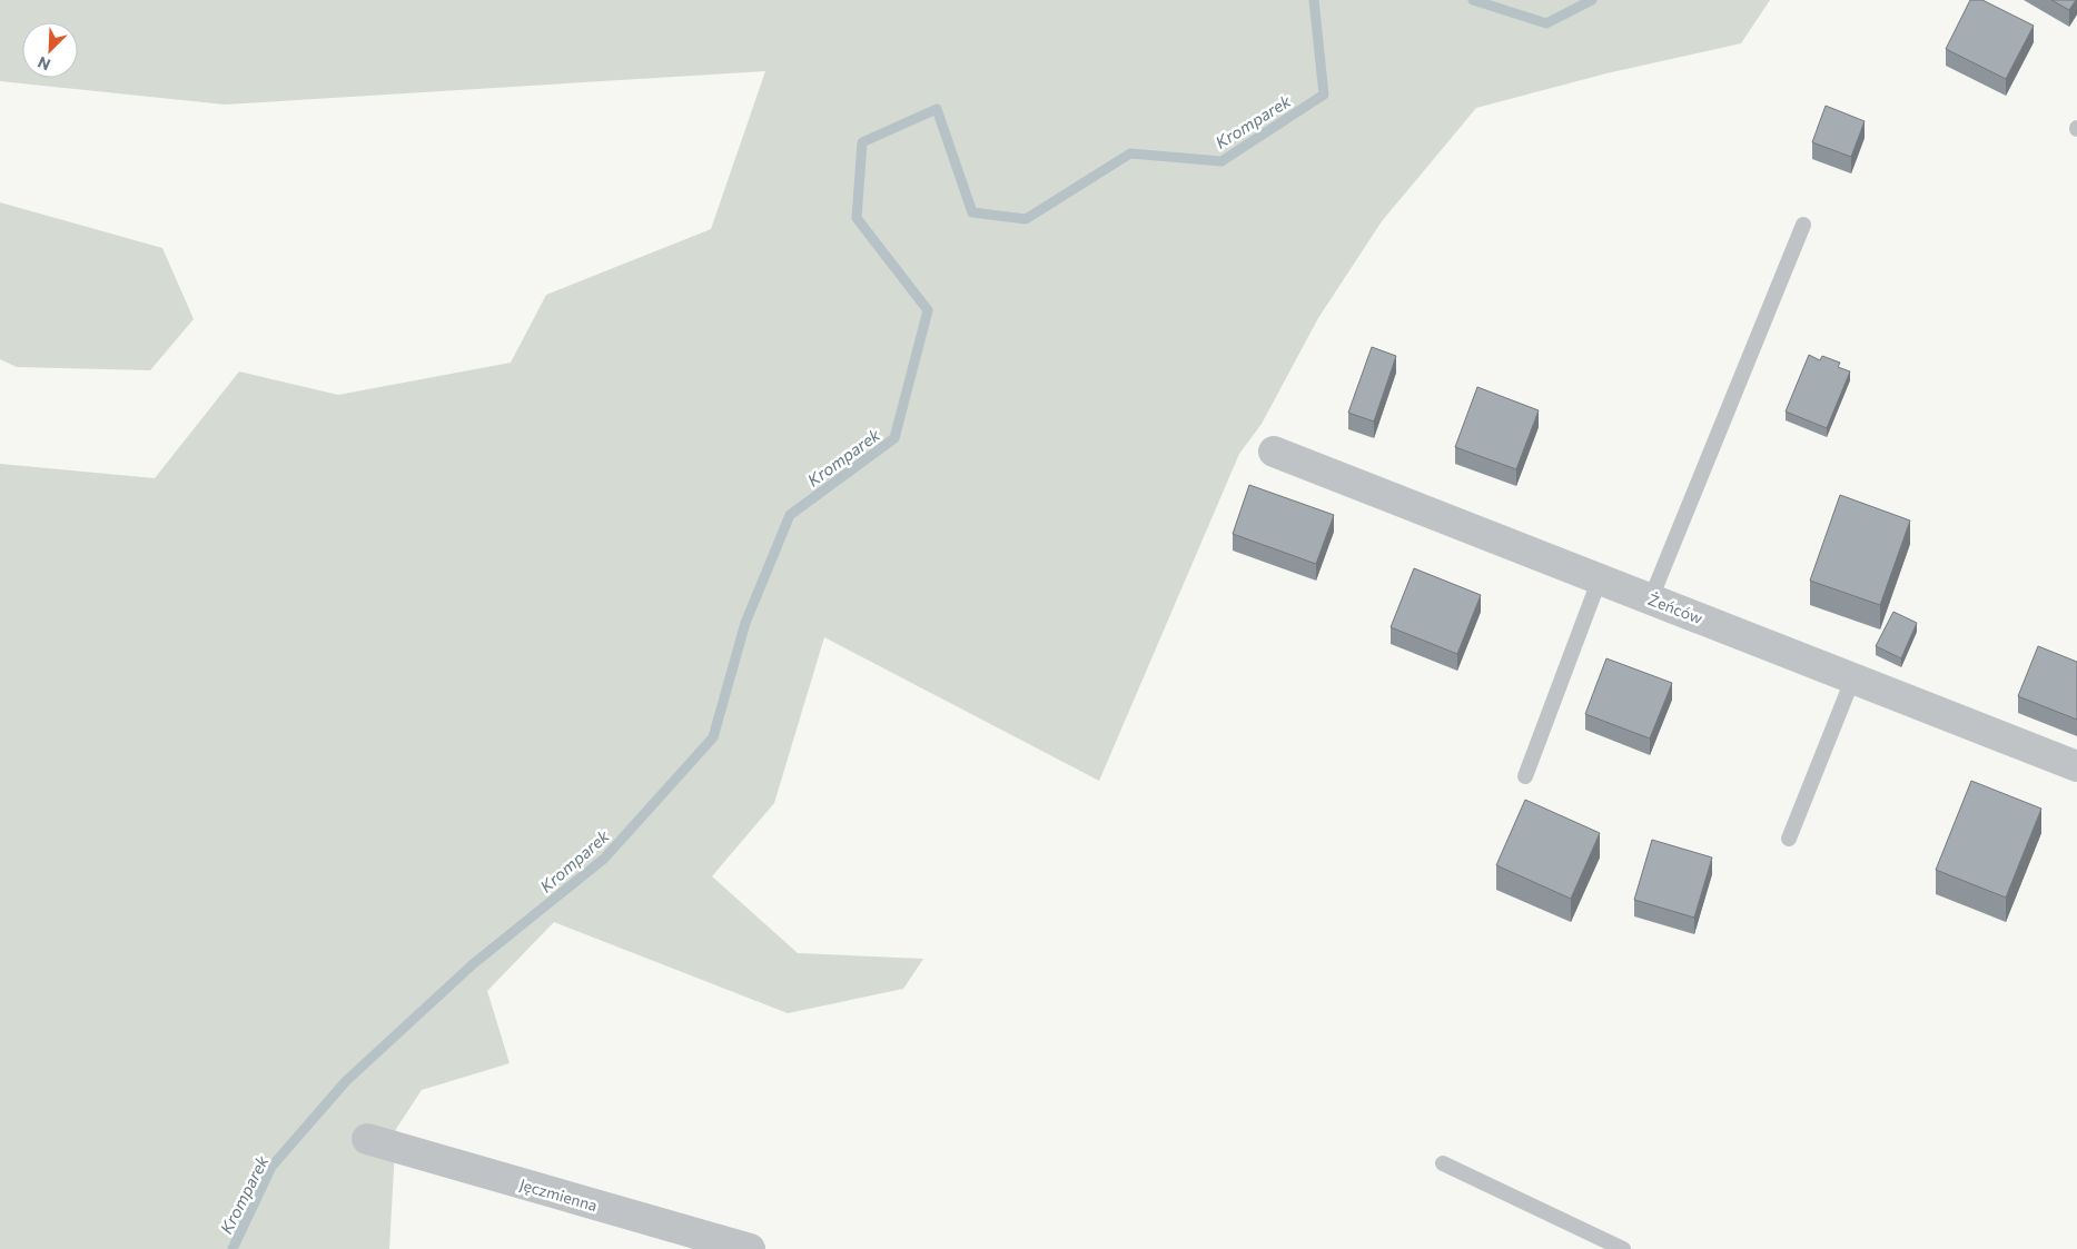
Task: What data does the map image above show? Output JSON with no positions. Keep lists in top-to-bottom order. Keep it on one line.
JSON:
{"streets":{"street":["Żeńców","Jęczmienna"]},"water":["Kromparek"],"north":"bottom left"}
